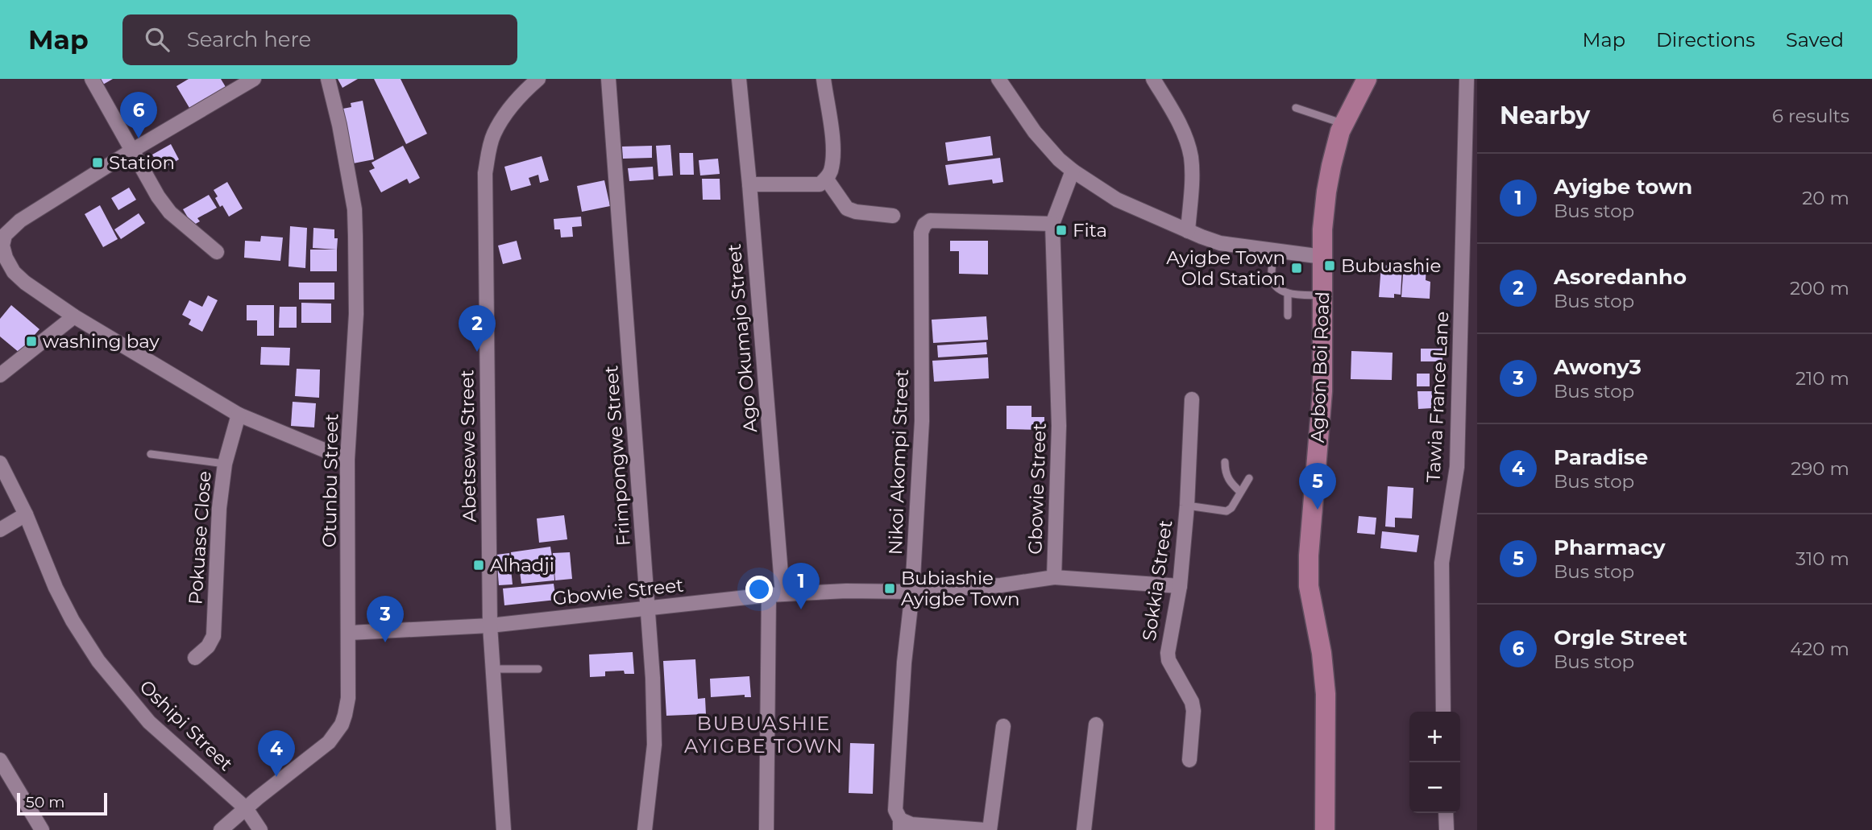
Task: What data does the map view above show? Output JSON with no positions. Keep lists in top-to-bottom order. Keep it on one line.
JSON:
{"streets":{"street":["Ago Okumajo Street","Agbon Boi Road","Tawia France Lane","Abetsewe Street","Frimpongwe Street","Nikoi Akompi Street","Otunbu Street","Gbowie Street","Pokuase Close","Sokkia Street","Oshipi Street"]},"crossings":[["Ago Okumajo Street","Gbowie Street"],["Abetsewe Street","Gbowie Street"],["Frimpongwe Street","Gbowie Street"],["Nikoi Akompi Street","Gbowie Street"],["Otunbu Street","Gbowie Street"],["Otunbu Street","Oshipi Street"]],"districts":["BUBUASHIE AYIGBE TOWN"],"places":{"transit":["Station","Fita","Bubuashie","Ayigbe Town Old Station","washing bay","Alhadji","Bubiashie Ayigbe Town"]},"scale_bar":"50 m","page":{"header":"Map","search":"Search here","nav":["Map","Directions","Saved"],"heading":["Nearby","6 results"],"pins":["6","2","5","1","3","4"],"list":[{"mark":"1","name":"Ayigbe town","note":"Bus stop","value":"20 m"},{"mark":"2","name":"Asoredanho","note":"Bus stop","value":"200 m"},{"mark":"3","name":"Awony3","note":"Bus stop","value":"210 m"},{"mark":"4","name":"Paradise","note":"Bus stop","value":"290 m"},{"mark":"5","name":"Pharmacy","note":"Bus stop","value":"310 m"},{"mark":"6","name":"Orgle Street","note":"Bus stop","value":"420 m"}],"map_buttons":["+","−"],"scale":"50 m"}}
